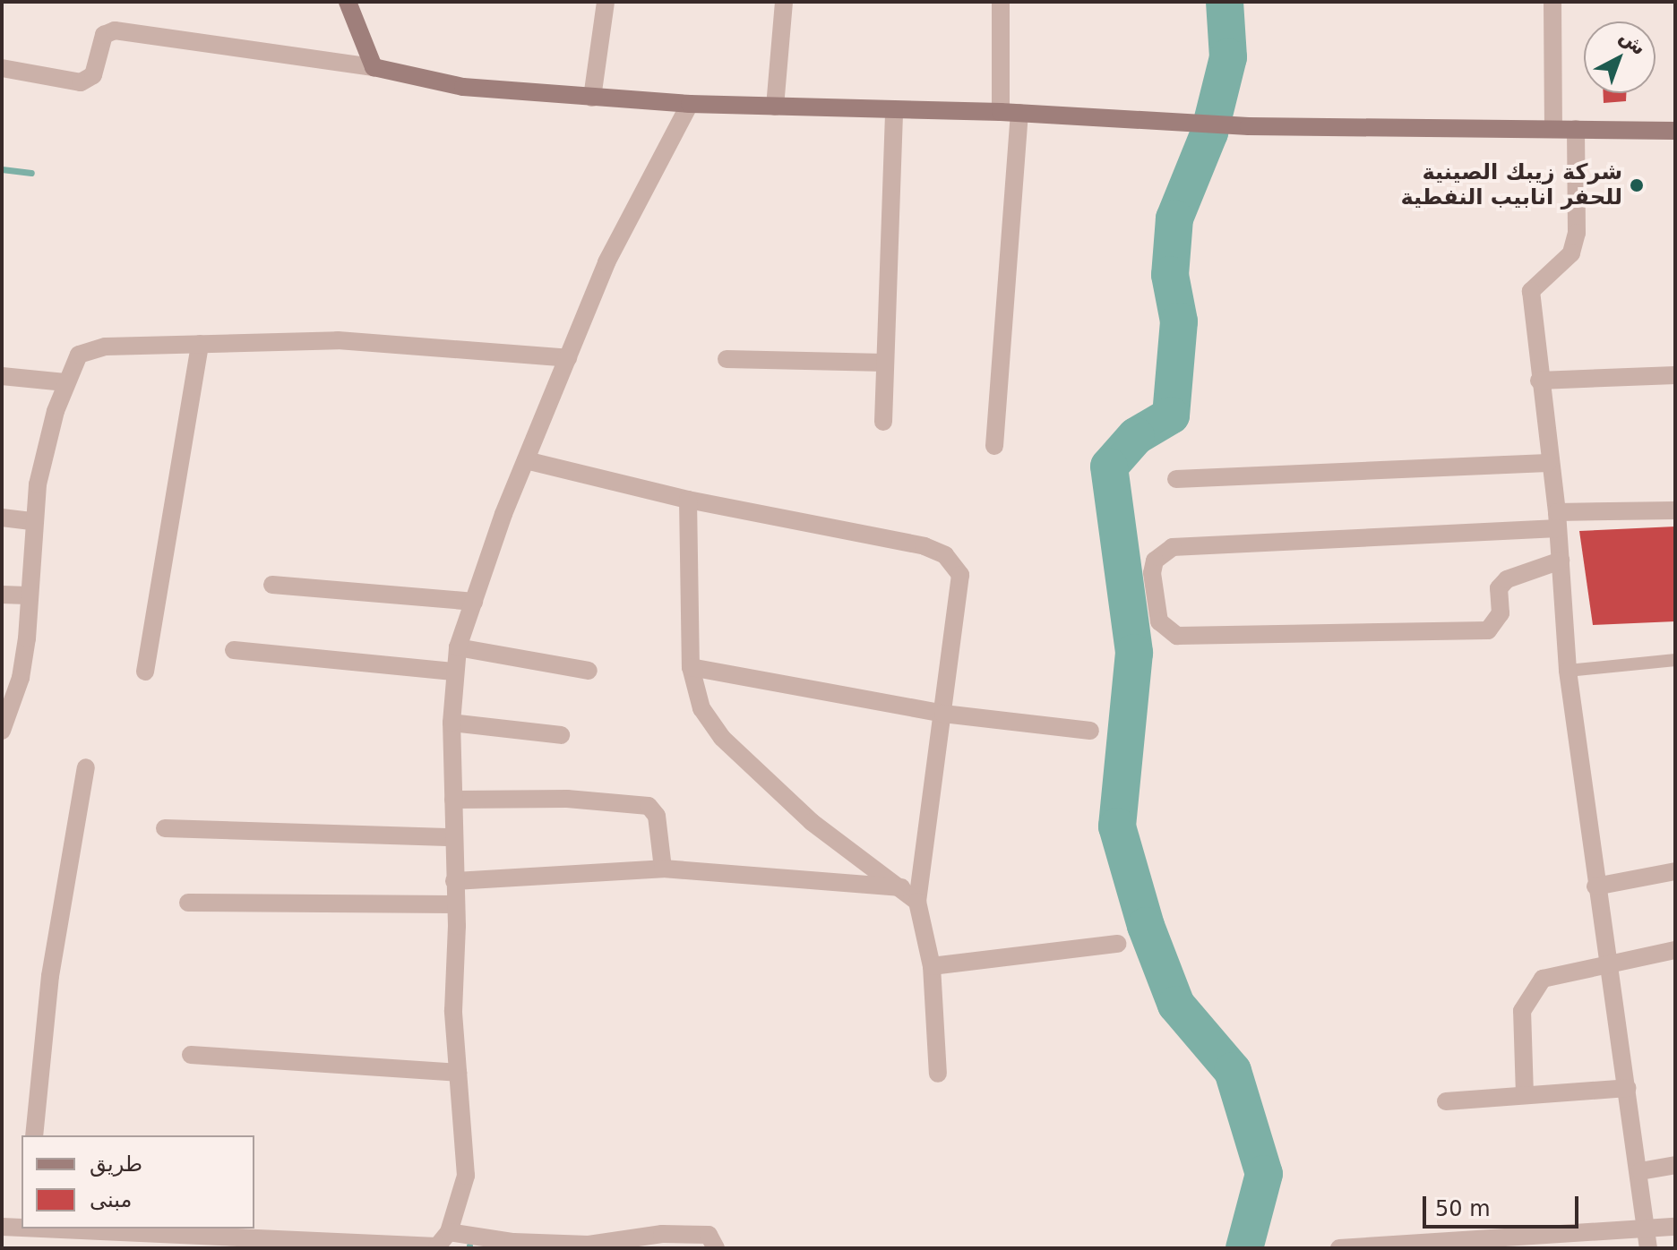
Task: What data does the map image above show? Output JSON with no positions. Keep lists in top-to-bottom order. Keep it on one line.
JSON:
{"places":["شركة زيبك الصينية للحفر انابيب النفطية"],"legend":["طريق","مبنى"],"scale_bar":"50 m","north":"top right"}
